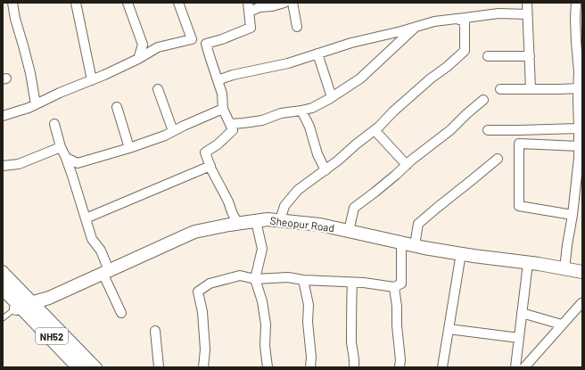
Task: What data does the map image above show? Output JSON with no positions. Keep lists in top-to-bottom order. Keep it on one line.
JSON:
{"streets":{"highway":["NH52"],"street":["Sheopur Road"]},"crossings":[["Sheopur Road","NH52"]]}
